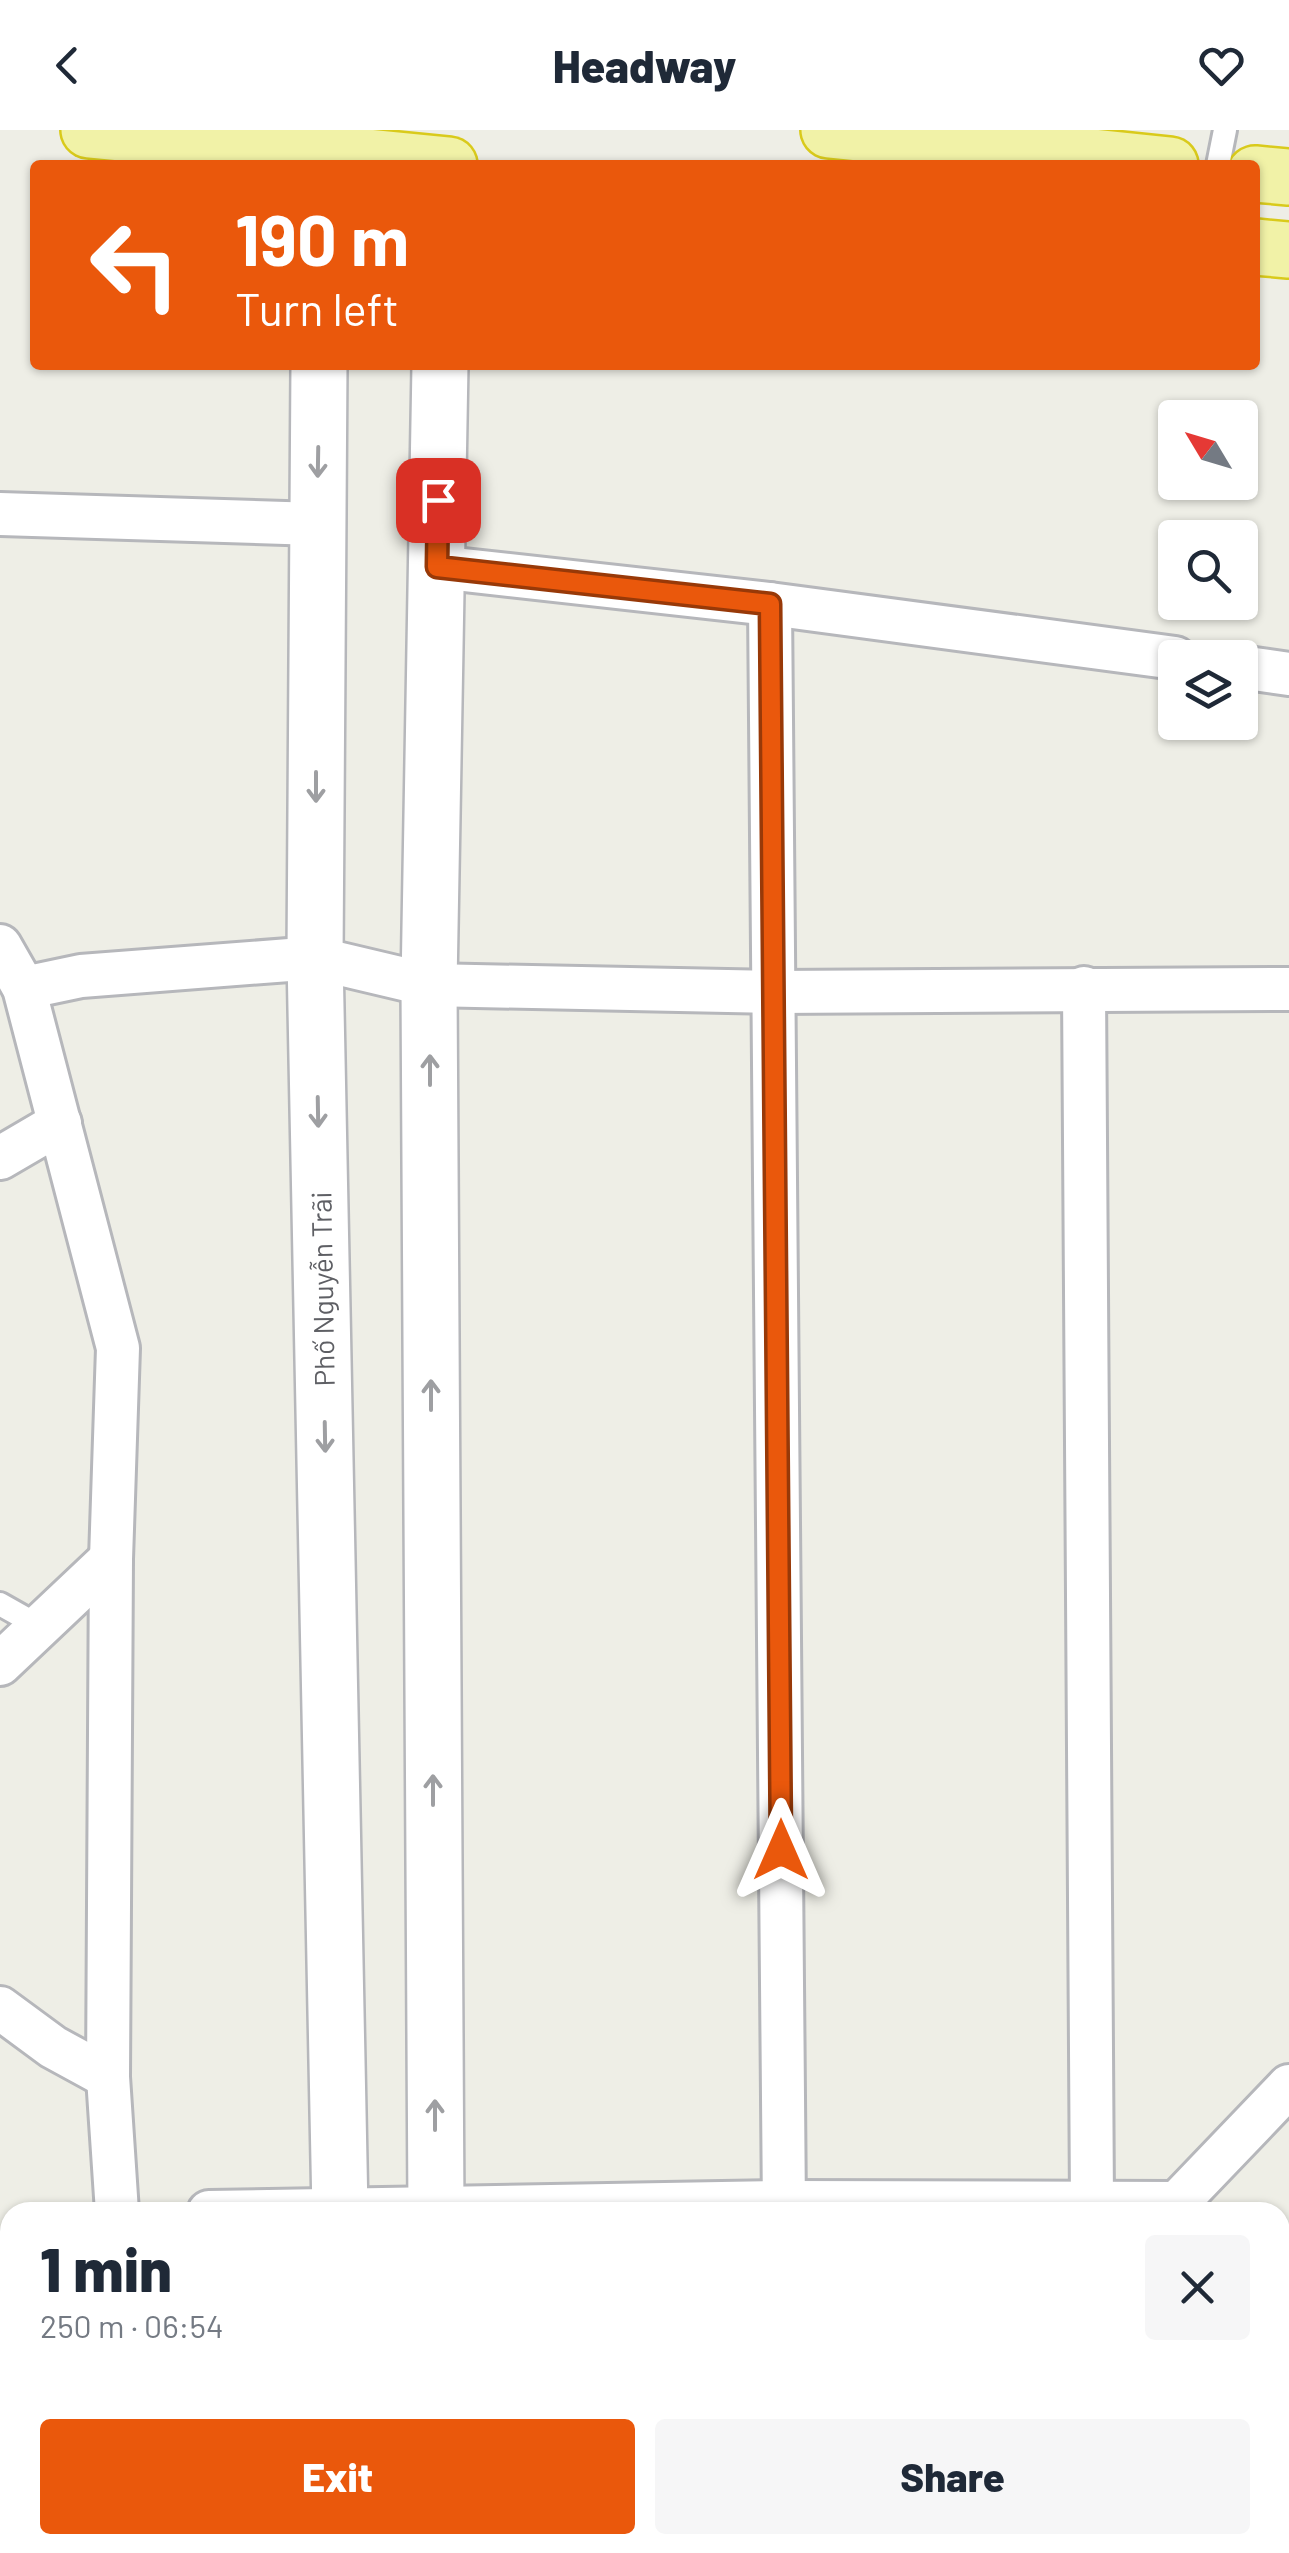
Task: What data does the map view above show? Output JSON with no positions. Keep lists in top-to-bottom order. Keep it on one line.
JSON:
{"streets":{"street":["Phố Nguyễn Trãi"]},"north":"top left","page":{"header":"Headway","turn":["190 m","Turn left"],"heading":["1 min","250 m · 06:54"],"buttons":["Exit","Share"]}}
